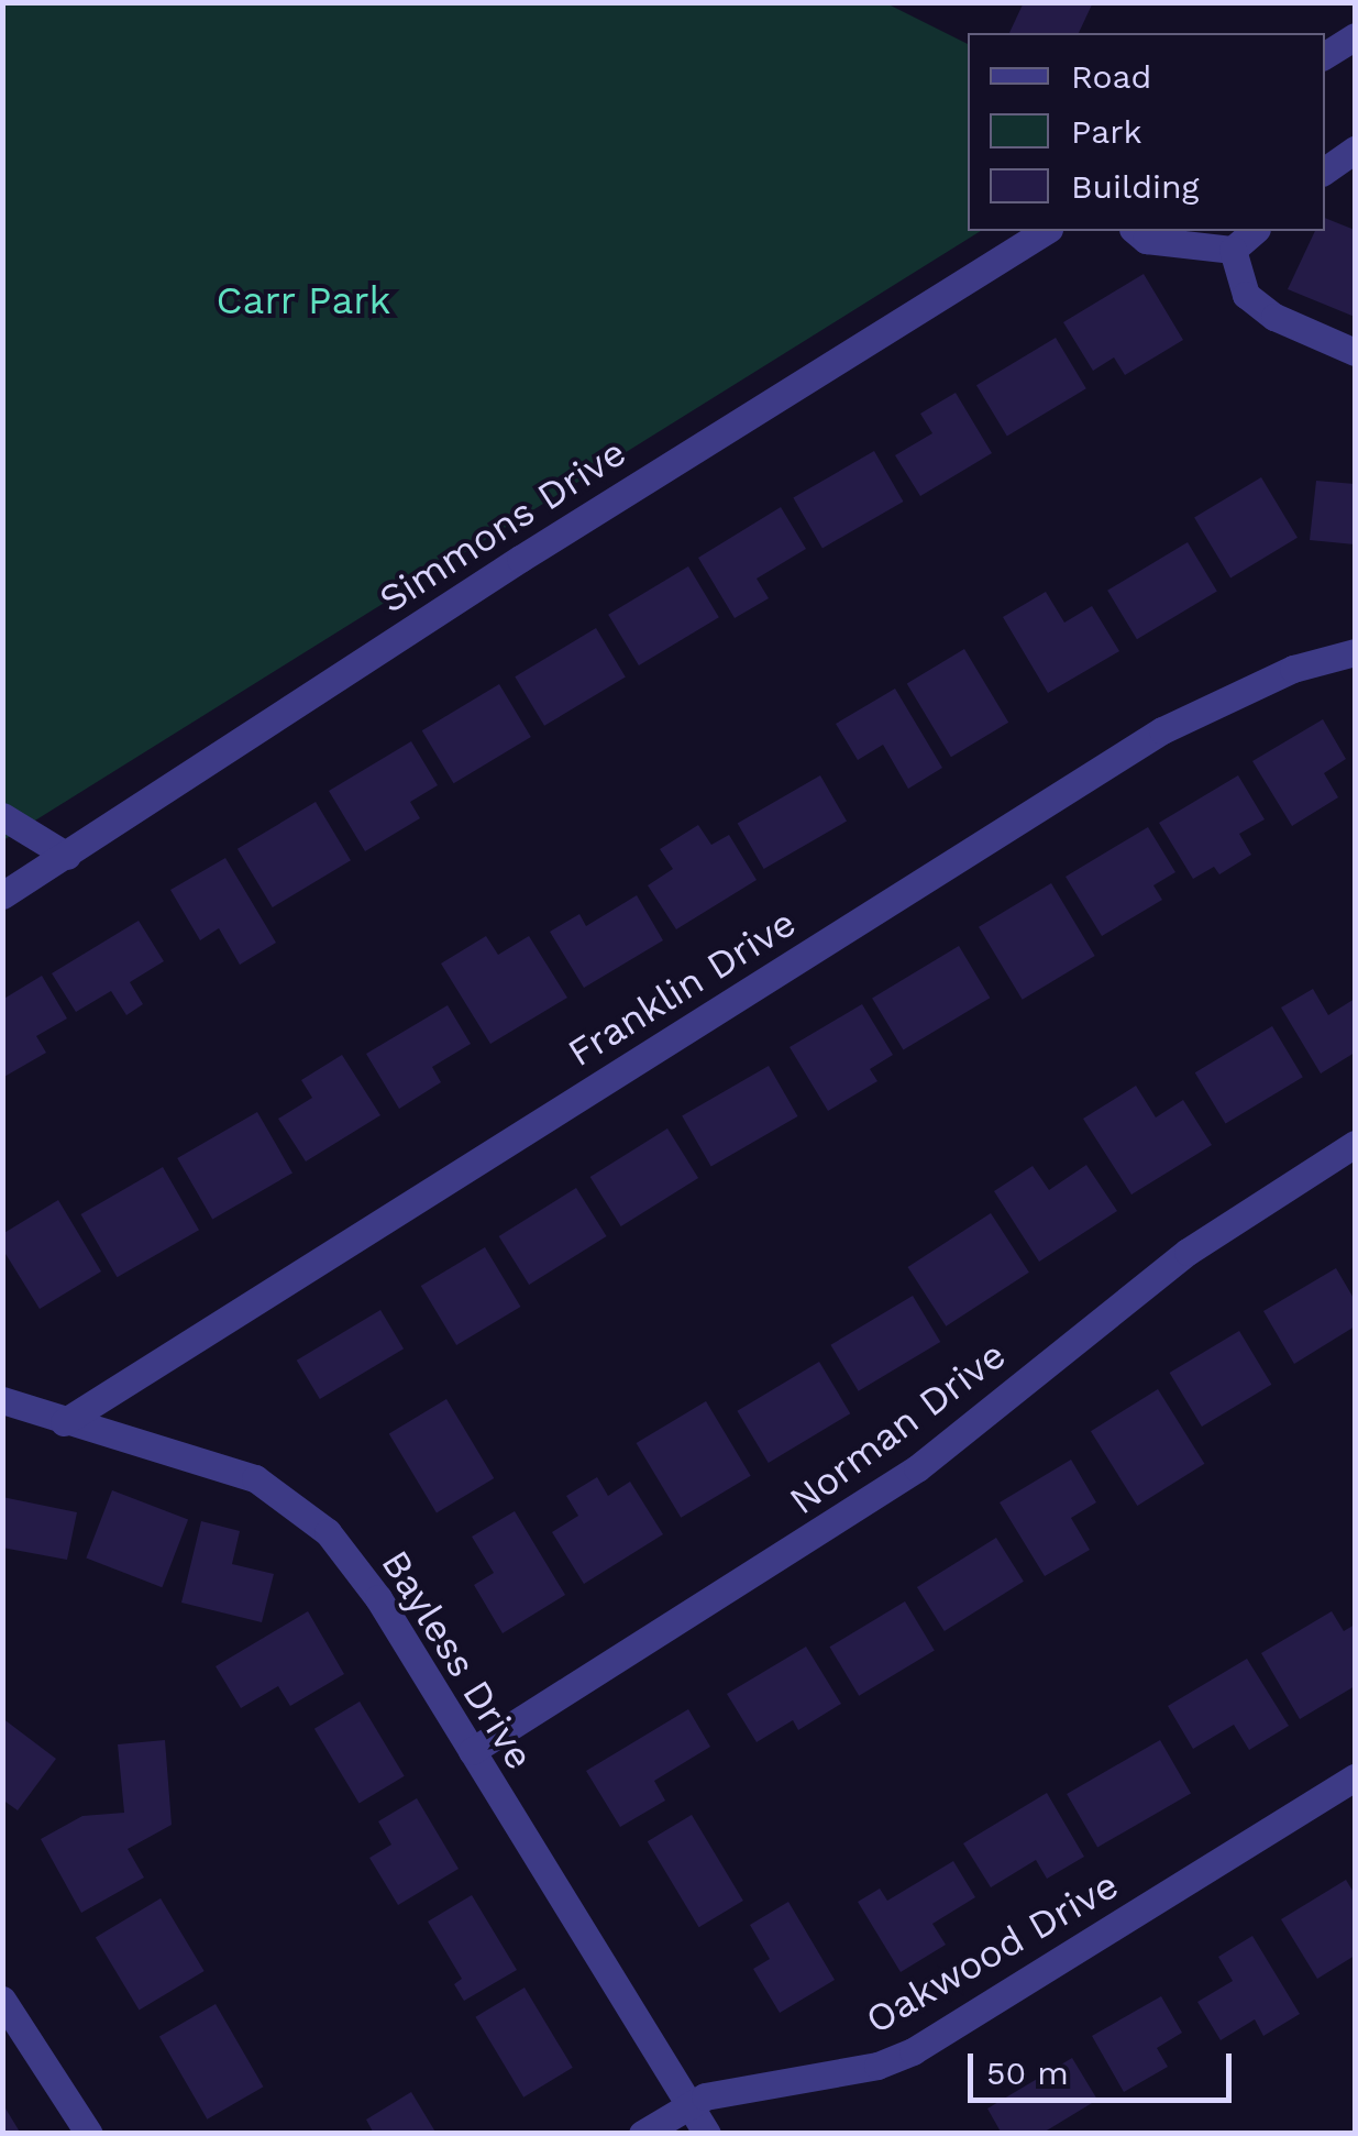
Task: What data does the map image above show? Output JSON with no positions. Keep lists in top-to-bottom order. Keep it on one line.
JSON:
{"streets":{"street":["Simmons Drive","Franklin Drive","Norman Drive","Bayless Drive","Oakwood Drive"]},"crossings":[["Franklin Drive","Bayless Drive"],["Norman Drive","Bayless Drive"],["Bayless Drive","Oakwood Drive"]],"parks":["Carr Park"],"legend":["Road","Park","Building"],"scale_bar":"50 m"}
